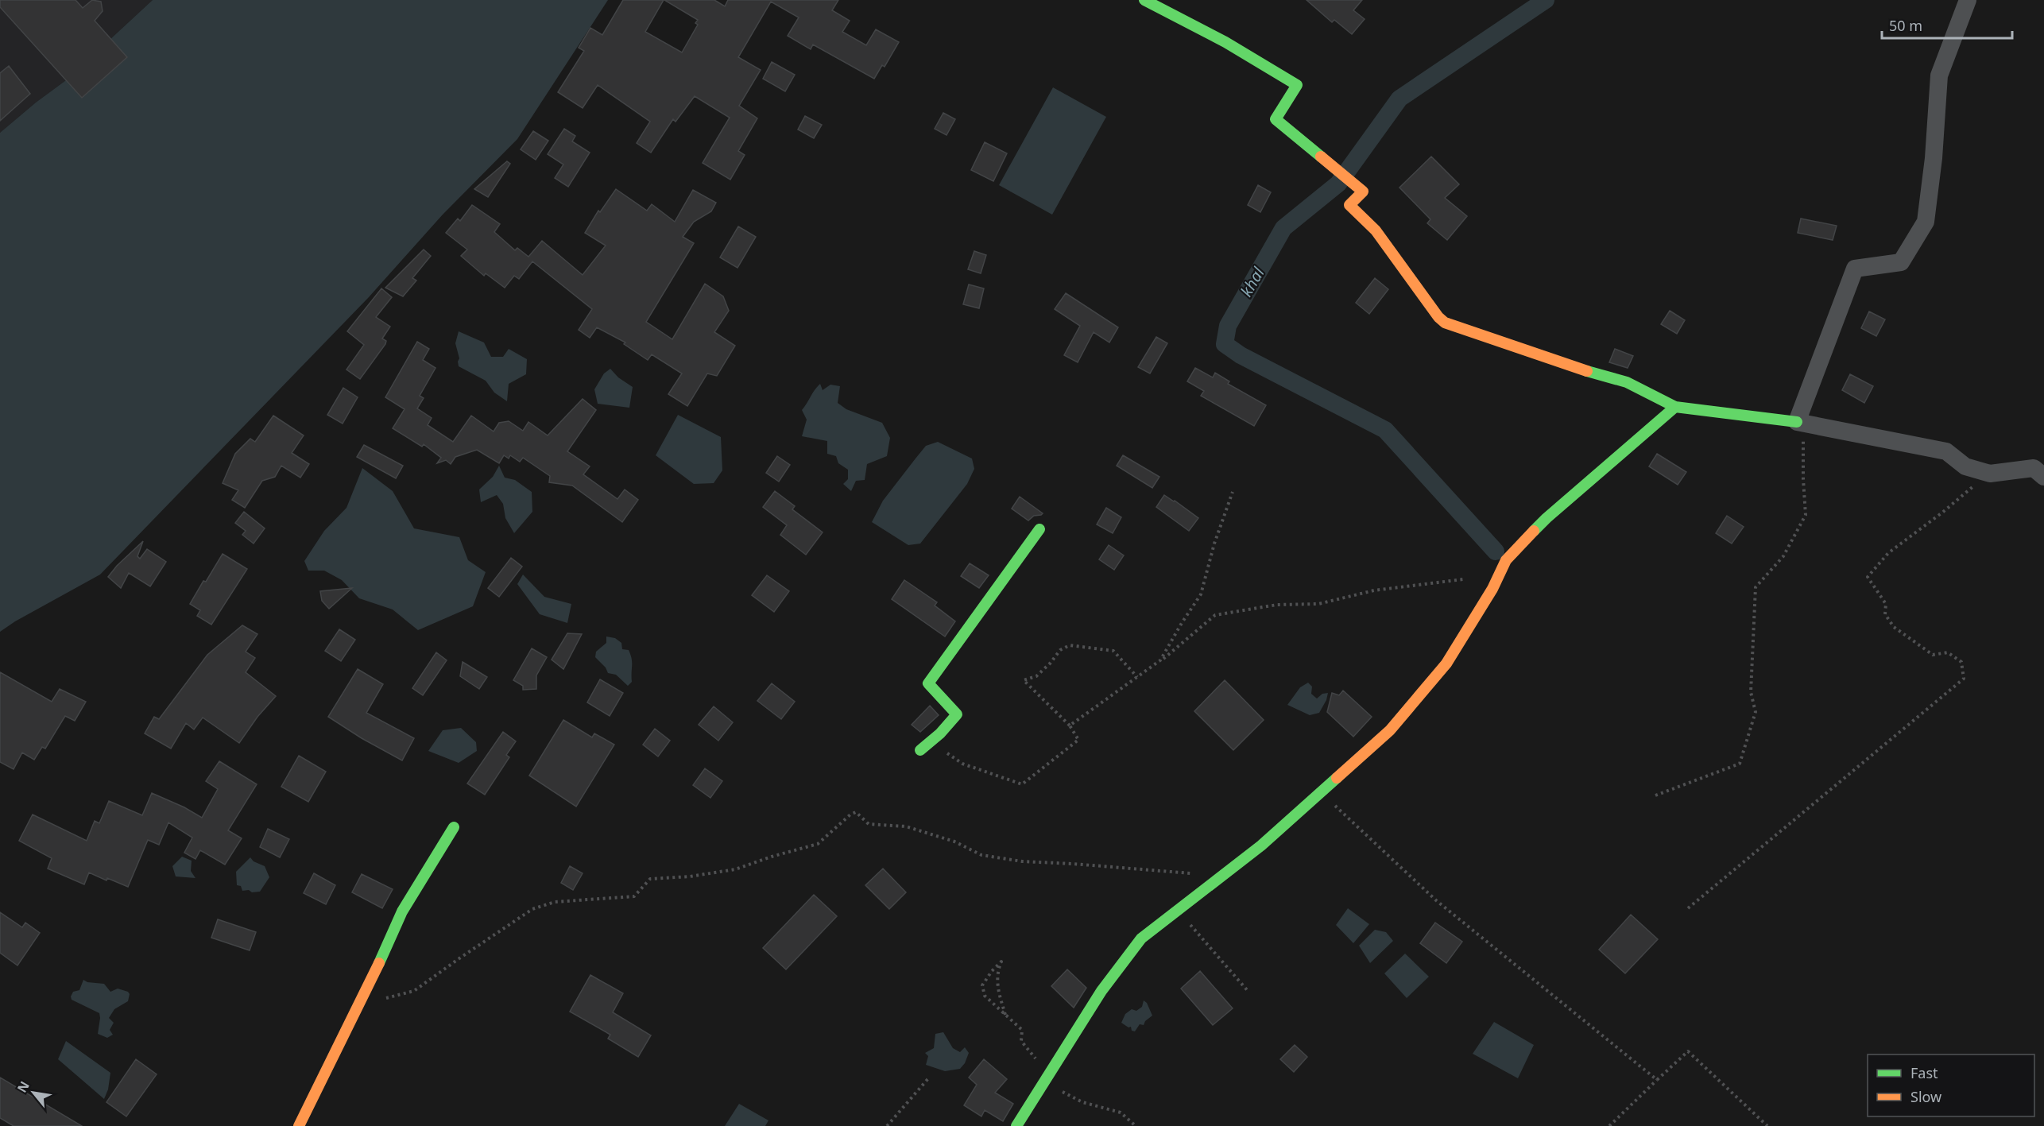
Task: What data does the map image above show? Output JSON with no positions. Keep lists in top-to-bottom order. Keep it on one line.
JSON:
{"water":["khal"],"legend":["Fast","Slow"],"scale_bar":"50 m","north":"top left"}
